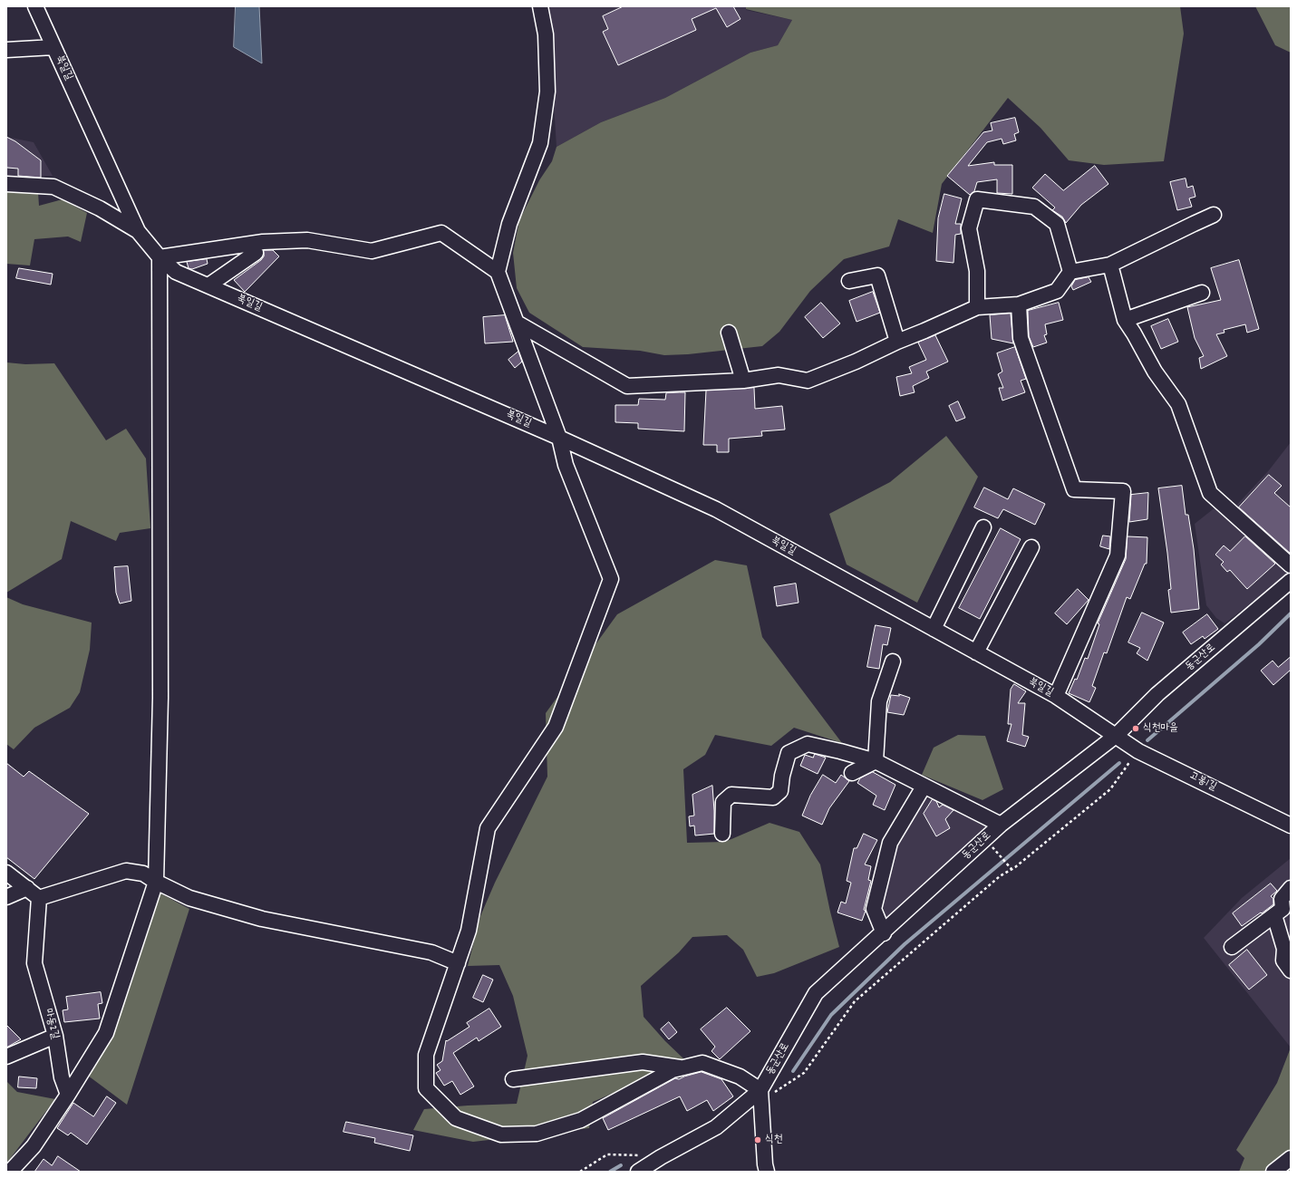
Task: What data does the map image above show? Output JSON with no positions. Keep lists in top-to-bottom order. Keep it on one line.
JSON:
{"streets":{"street":["북일길","동군산로","고봉1길","마동2길"]},"crossings":[["북일길","동군산로"],["북일길","고봉1길"],["동군산로","고봉1길"]],"places":["식천마을","식천"]}
